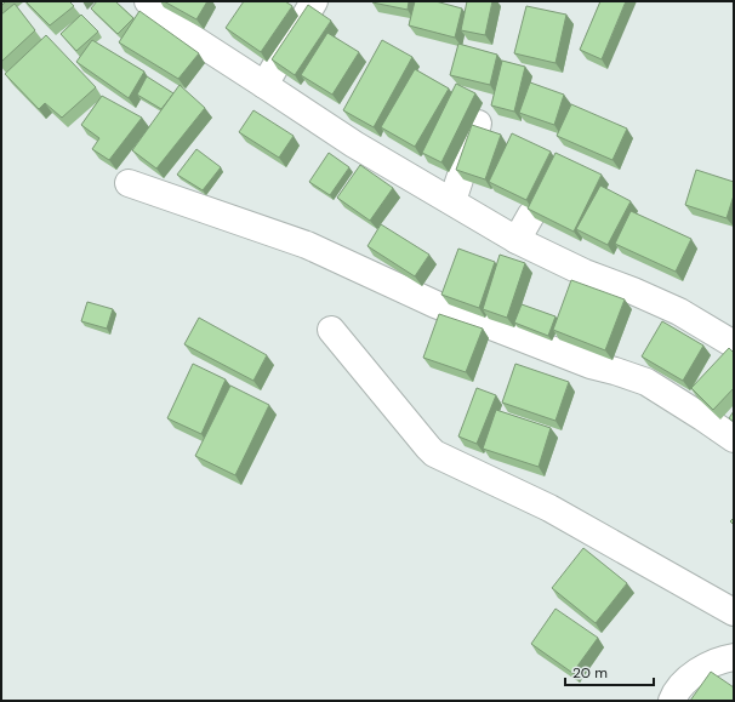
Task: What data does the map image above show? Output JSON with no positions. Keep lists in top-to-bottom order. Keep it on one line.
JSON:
{"scale_bar":"20 m"}
